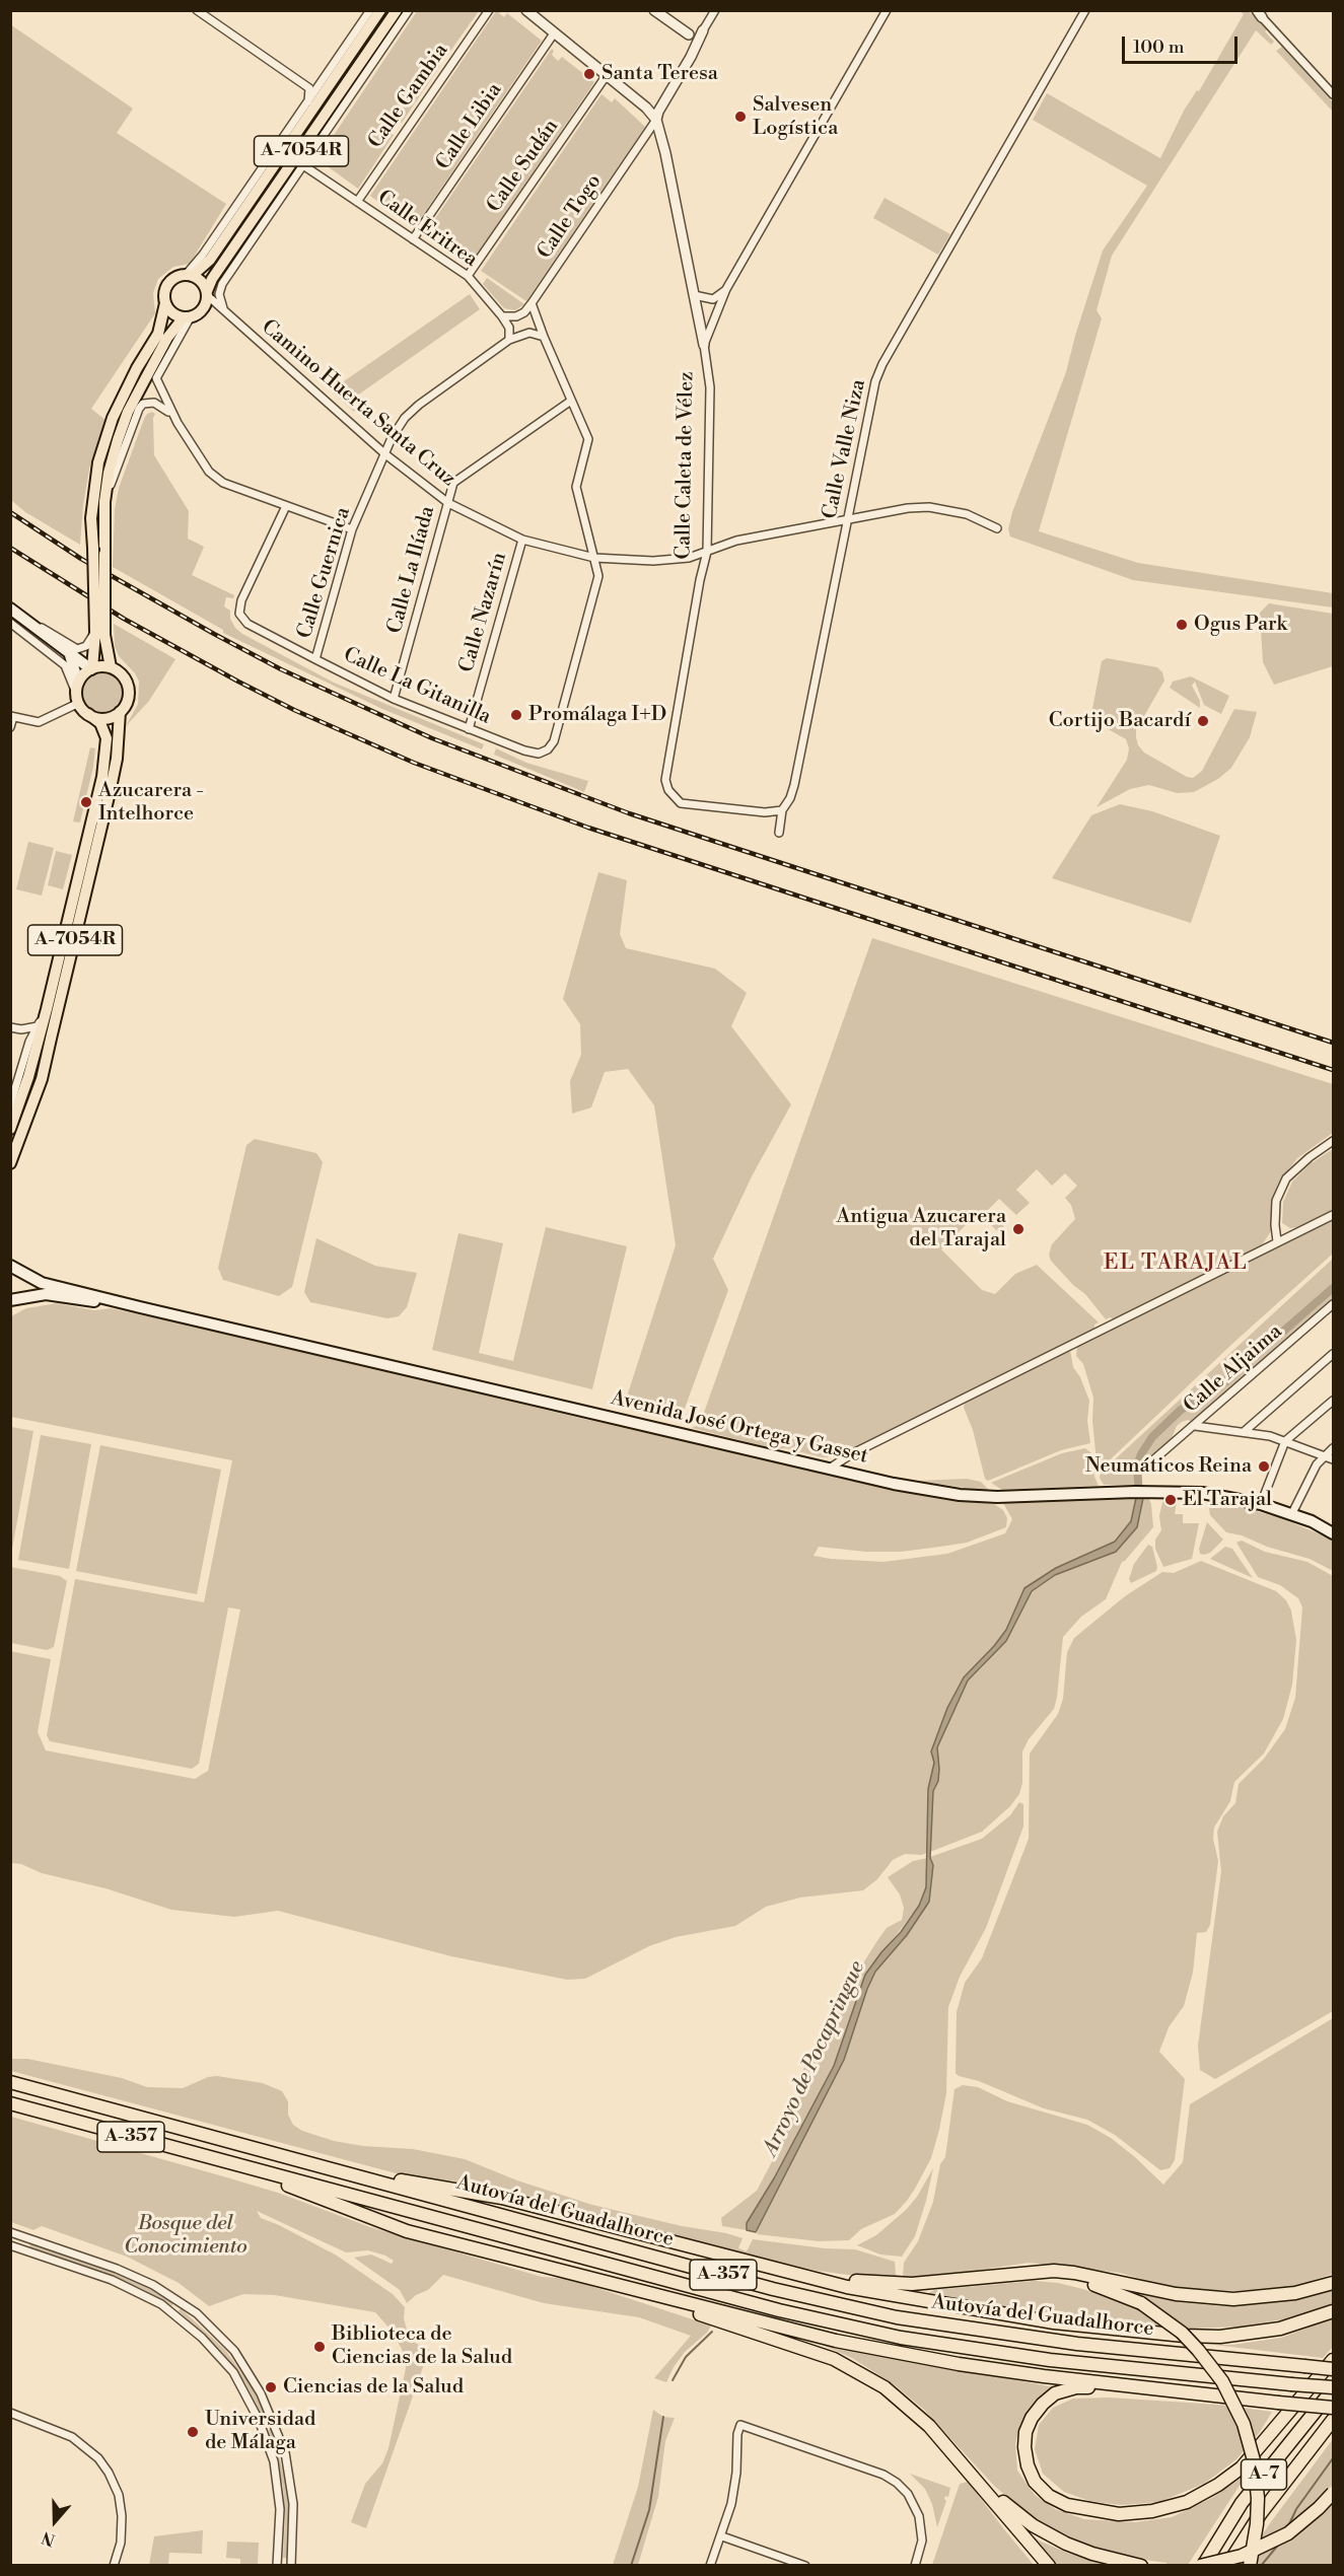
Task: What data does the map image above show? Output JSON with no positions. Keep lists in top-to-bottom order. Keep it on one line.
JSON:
{"streets":{"highway":["A-357","Autovía del Guadalhorce","A-7"],"main road":["A-7054R","Avenida José Ortega y Gasset"],"street":["Calle Gambia","Calle Libia","Calle Sudán","Calle Togo","Calle Eritrea","Camino Huerta Santa Cruz","Calle Valle Niza","Calle Caleta de Vélez","Calle La Ilíada","Calle Guernica","Calle Nazarín","Calle La Gitanilla","Calle Aljaima"]},"crossings":[["Calle Gambia","Calle Eritrea"],["Calle Libia","Calle Eritrea"],["Calle Libia","Calle Caleta de Vélez"],["A-7054R","Camino Huerta Santa Cruz"],["Calle Sudán","Calle Eritrea"],["Calle Sudán","Calle Caleta de Vélez"],["Calle Togo","Calle Eritrea"],["Calle Togo","Calle Caleta de Vélez"],["Calle Eritrea","Calle Guernica"],["Camino Huerta Santa Cruz","Calle Valle Niza"],["Camino Huerta Santa Cruz","Calle Caleta de Vélez"],["Camino Huerta Santa Cruz","Calle La Ilíada"],["Camino Huerta Santa Cruz","Calle Guernica"],["Camino Huerta Santa Cruz","Calle Nazarín"],["Camino Huerta Santa Cruz","Calle La Gitanilla"],["Calle Valle Niza","Calle Caleta de Vélez"],["Calle La Ilíada","Calle La Gitanilla"],["Calle Guernica","Calle La Gitanilla"],["Calle Nazarín","Calle La Gitanilla"],["Autovía del Guadalhorce","A-7"]],"districts":["EL TARAJAL"],"water":["Arroyo de Pocapringue"],"parks":["Bosque del Conocimiento"],"places":["Santa Teresa","Salvesen Logística","Ogus Park","Promálaga I+D","Cortijo Bacardí","Azucarera - Intelhorce","Antigua Azucarera del Tarajal","Neumáticos Reina","El Tarajal","Biblioteca de Ciencias de la Salud","Ciencias de la Salud","Universidad de Málaga"],"scale_bar":"100 m","north":"bottom"}
